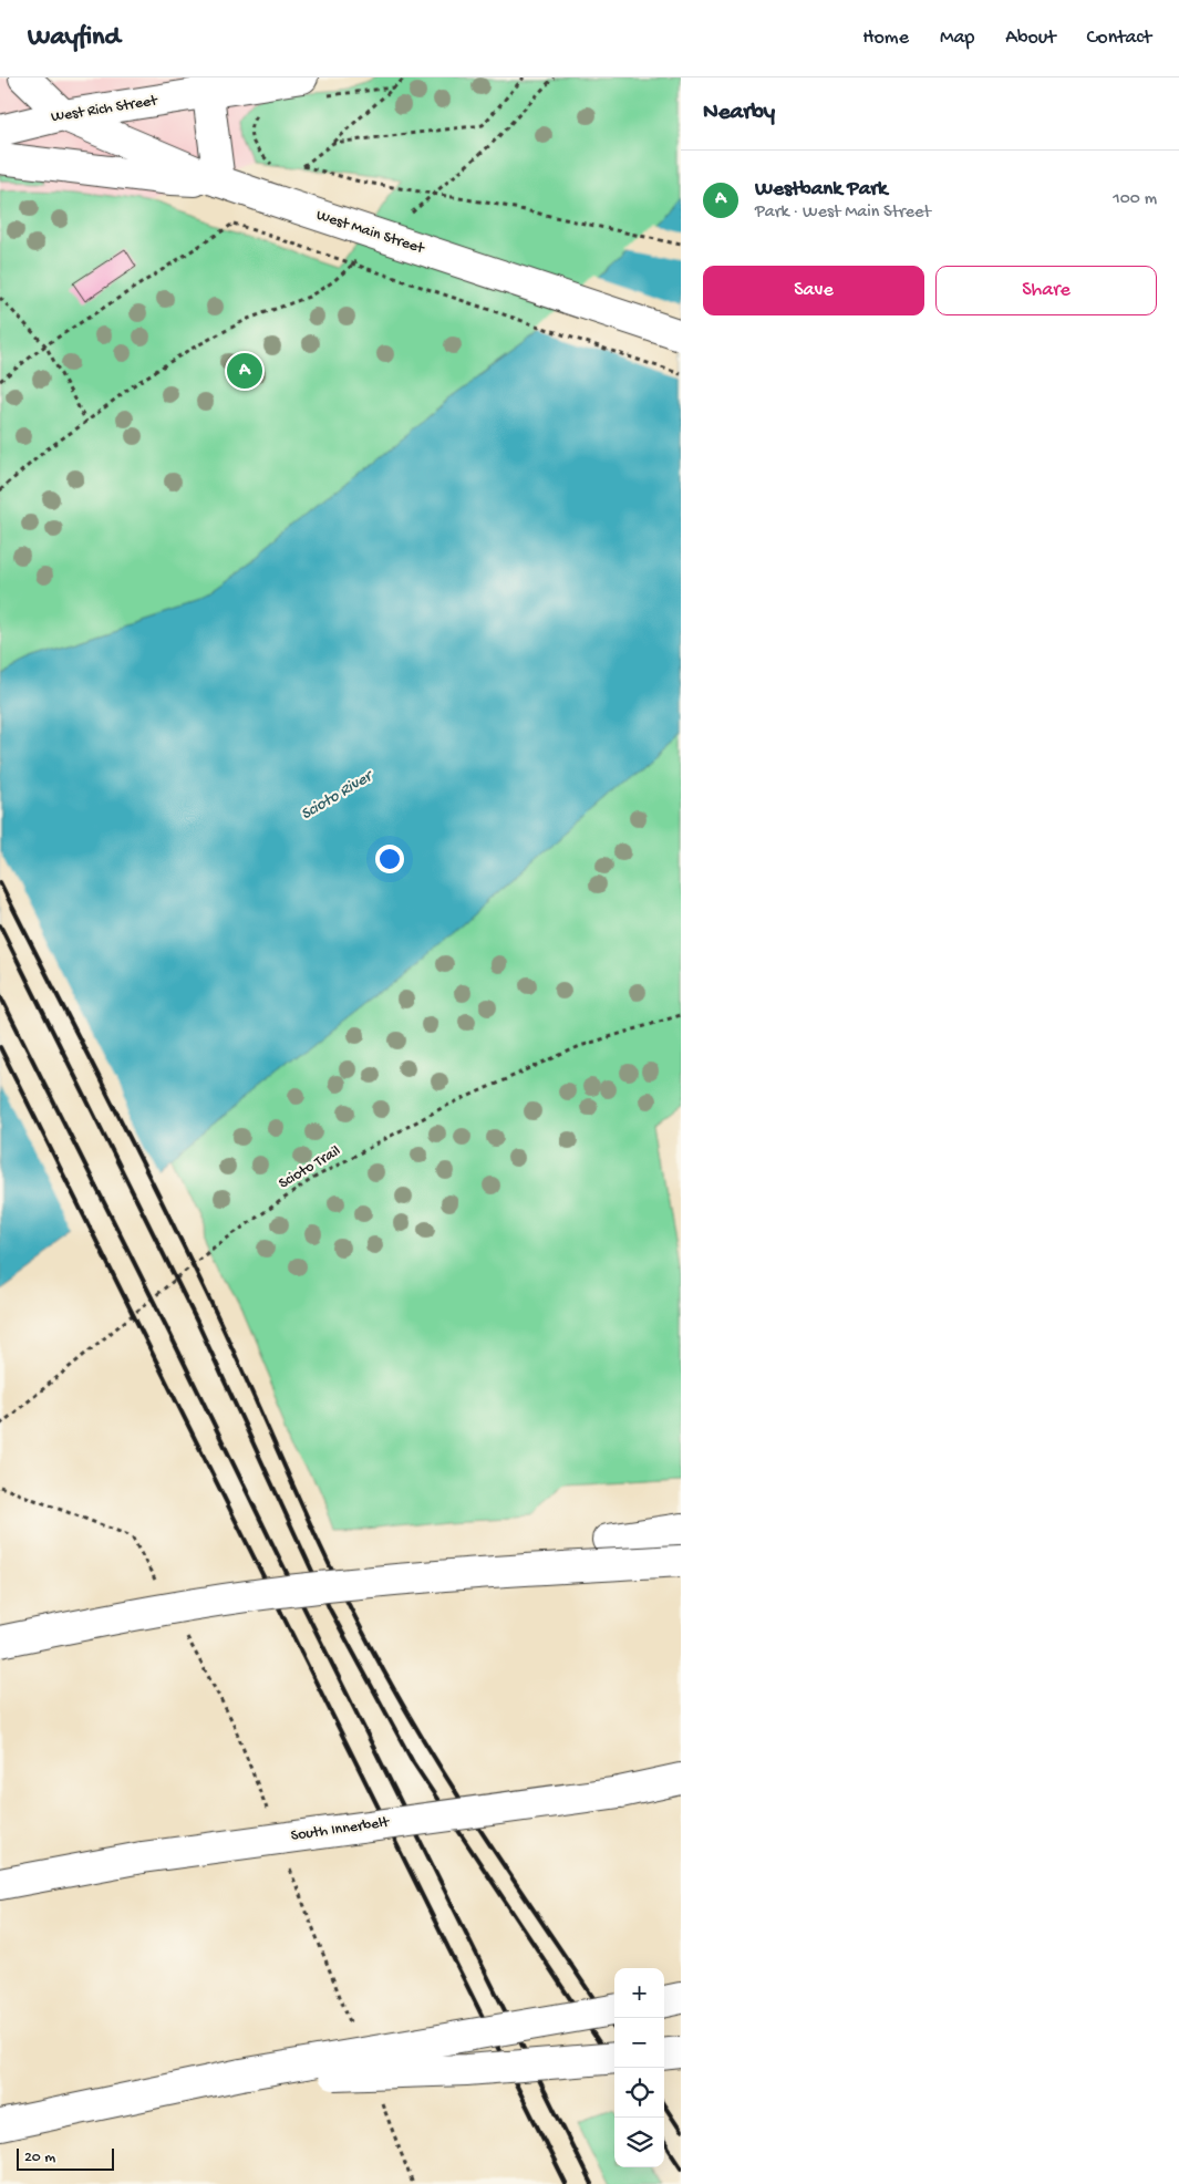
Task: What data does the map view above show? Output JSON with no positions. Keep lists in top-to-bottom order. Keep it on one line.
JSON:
{"streets":{"main road":["West Rich Street","West Main Street","South Innerbelt"],"path":["Scioto Trail"]},"crossings":[["West Rich Street","West Main Street"]],"water":["Scioto River"],"scale_bar":"20 m","page":{"header":"Wayfind","nav":["Home","Map","About","Contact"],"heading":"Nearby","list":[{"mark":"A","name":"Westbank Park","note":"Park · West Main Street","value":"100 m"}],"buttons":["Save","Share"],"pins":"A","map_buttons":["+","−"],"scale":"20 m"}}
